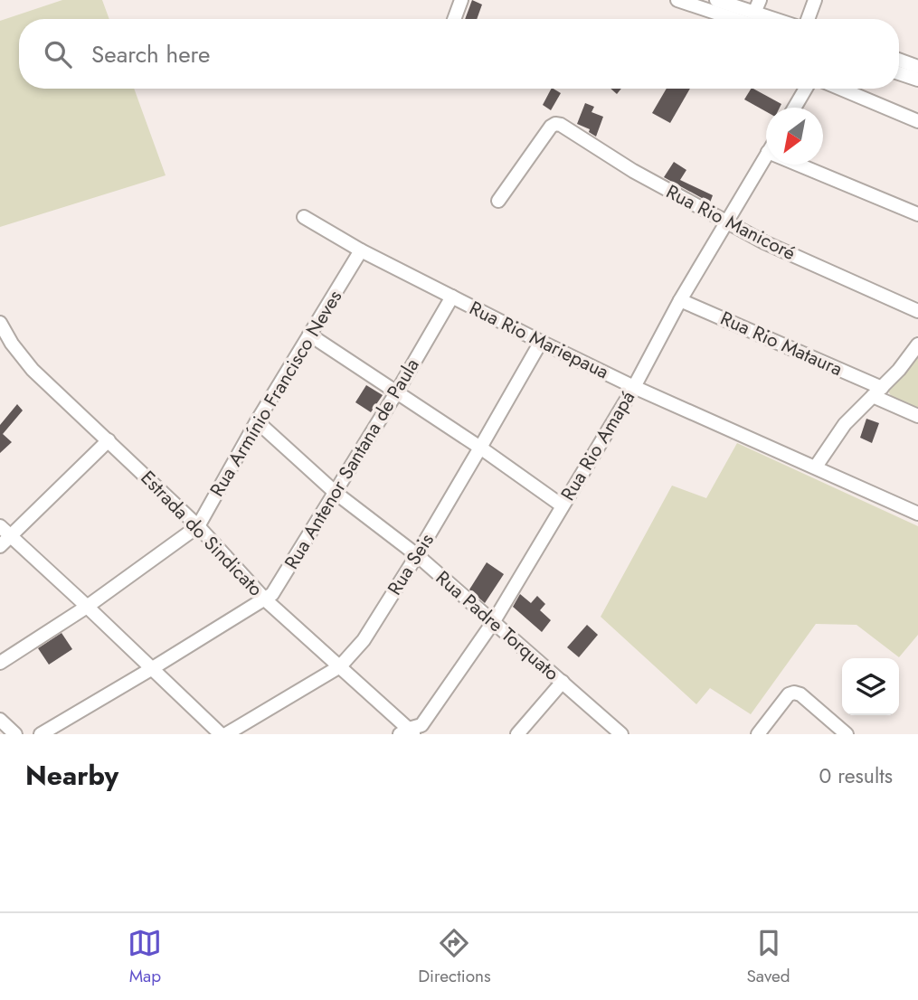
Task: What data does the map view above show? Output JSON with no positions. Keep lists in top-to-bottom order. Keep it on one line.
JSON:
{"streets":{"street":["Rua Rio Manicoré","Rua Rio Mariepaua","Rua Rio Mataura","Rua Armínio Francisco Neves","Rua Rio Amapá","Rua Antenor Santana de Paula","Estrada do Sindicato","Rua Seis","Rua Padre Torquato"]},"crossings":[["Rua Rio Manicoré","Rua Rio Amapá"],["Rua Rio Mariepaua","Rua Armínio Francisco Neves"],["Rua Rio Mariepaua","Rua Rio Amapá"],["Rua Rio Mariepaua","Rua Antenor Santana de Paula"],["Rua Rio Mariepaua","Rua Seis"],["Rua Rio Mataura","Rua Rio Amapá"],["Rua Armínio Francisco Neves","Estrada do Sindicato"],["Rua Armínio Francisco Neves","Rua Padre Torquato"],["Rua Rio Amapá","Estrada do Sindicato"],["Rua Rio Amapá","Rua Padre Torquato"],["Rua Antenor Santana de Paula","Estrada do Sindicato"],["Rua Antenor Santana de Paula","Rua Padre Torquato"],["Estrada do Sindicato","Rua Seis"],["Rua Seis","Rua Padre Torquato"]],"north":"bottom left","page":{"search":"Search here","heading":["Nearby","0 results"],"nav":["Map","Directions","Saved"]}}
